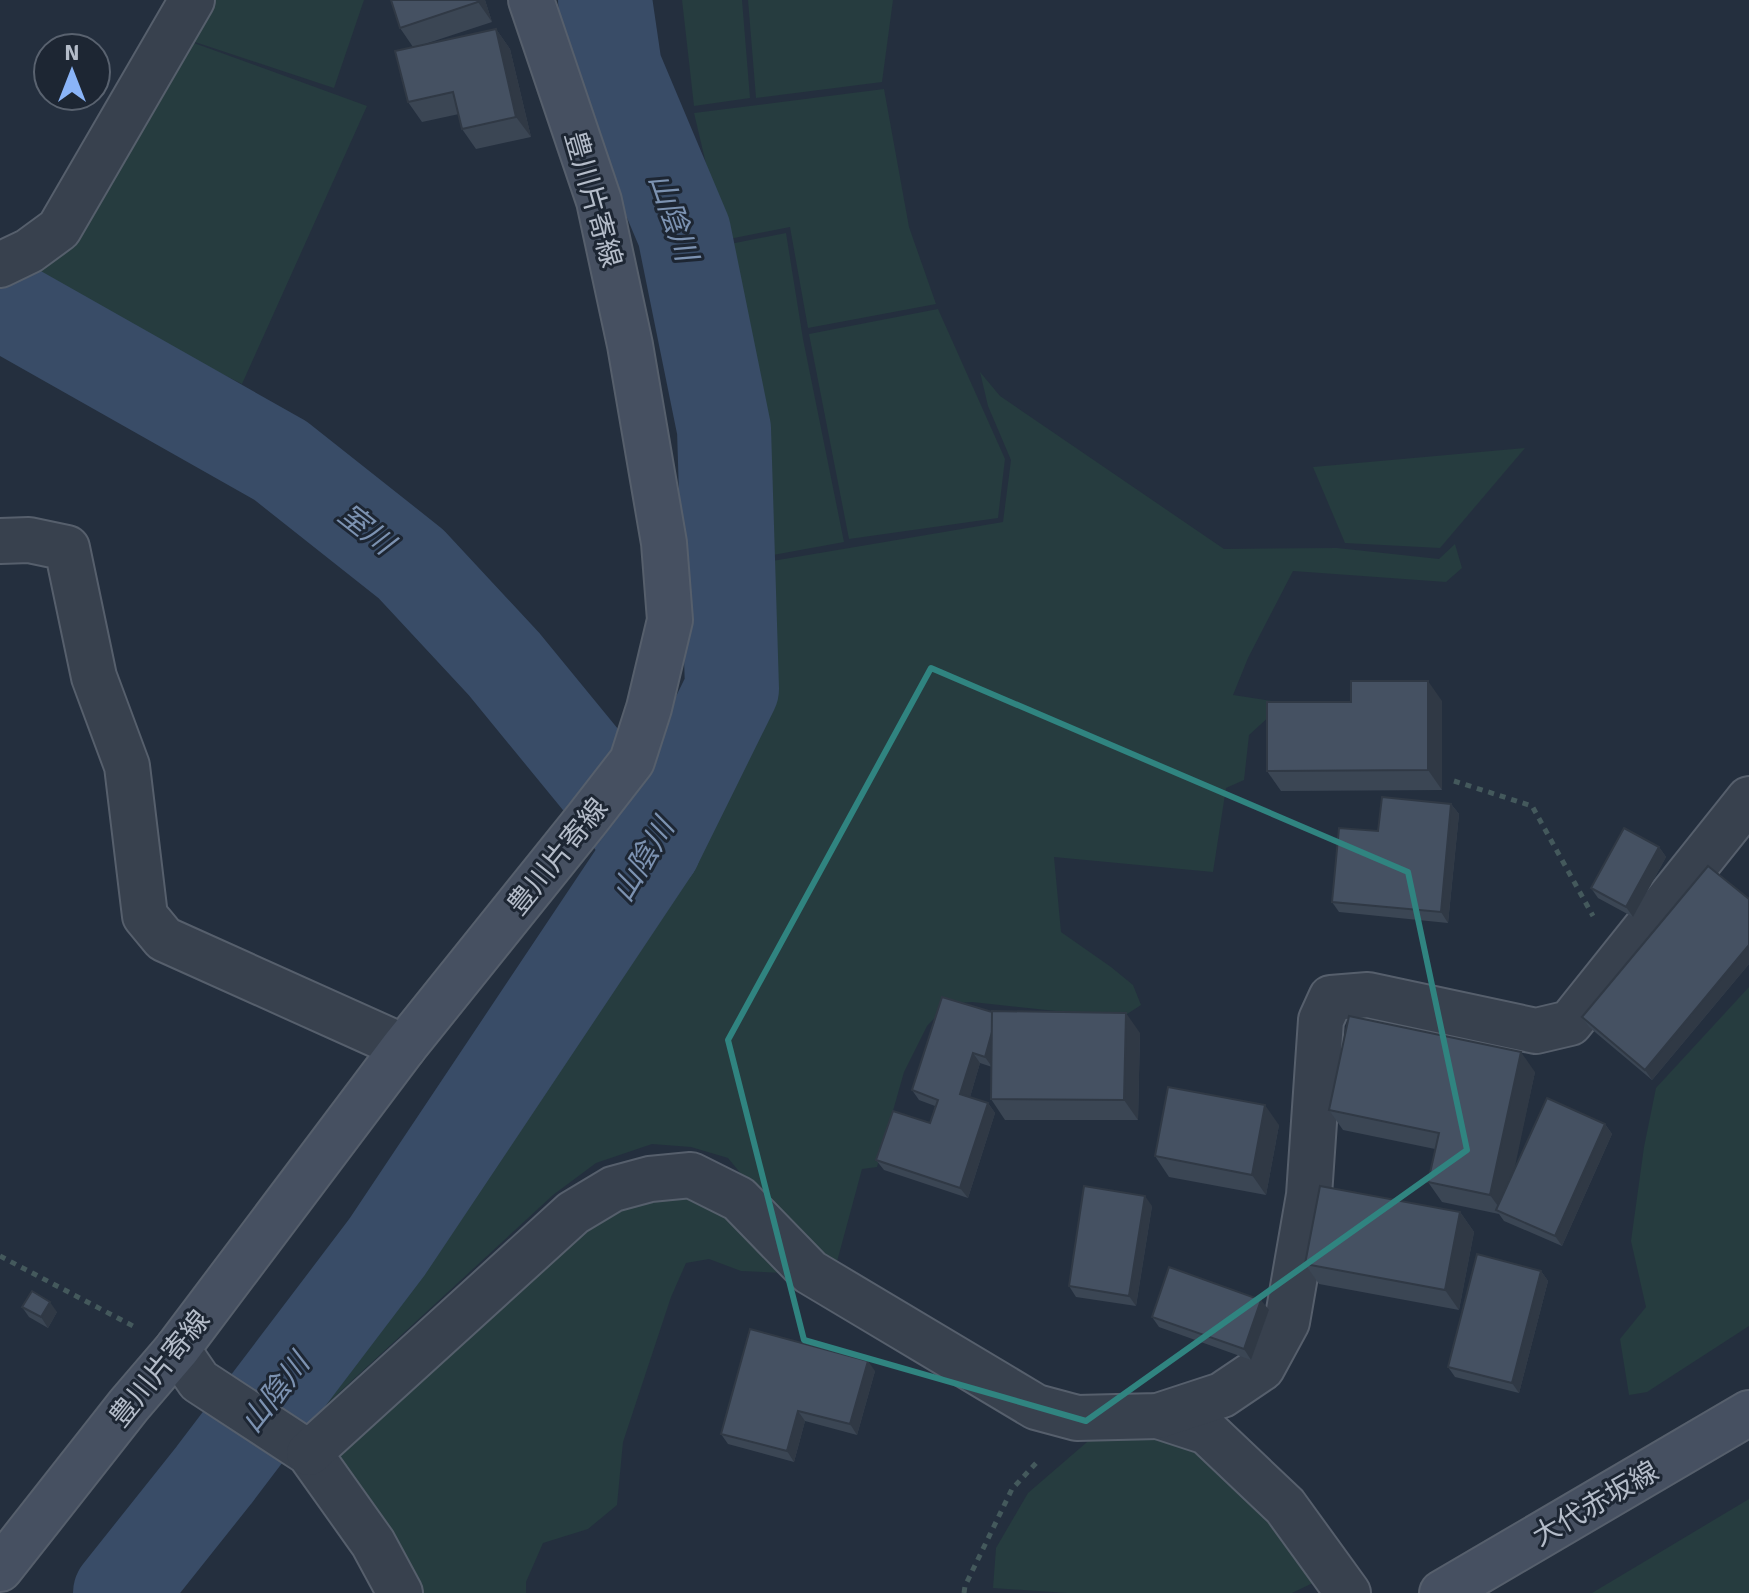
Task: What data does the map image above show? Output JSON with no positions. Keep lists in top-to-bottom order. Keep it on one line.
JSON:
{"streets":{"main road":["豊川片寄線","大代赤坂線"]},"water":["山陰川","室川"],"north":"top"}
